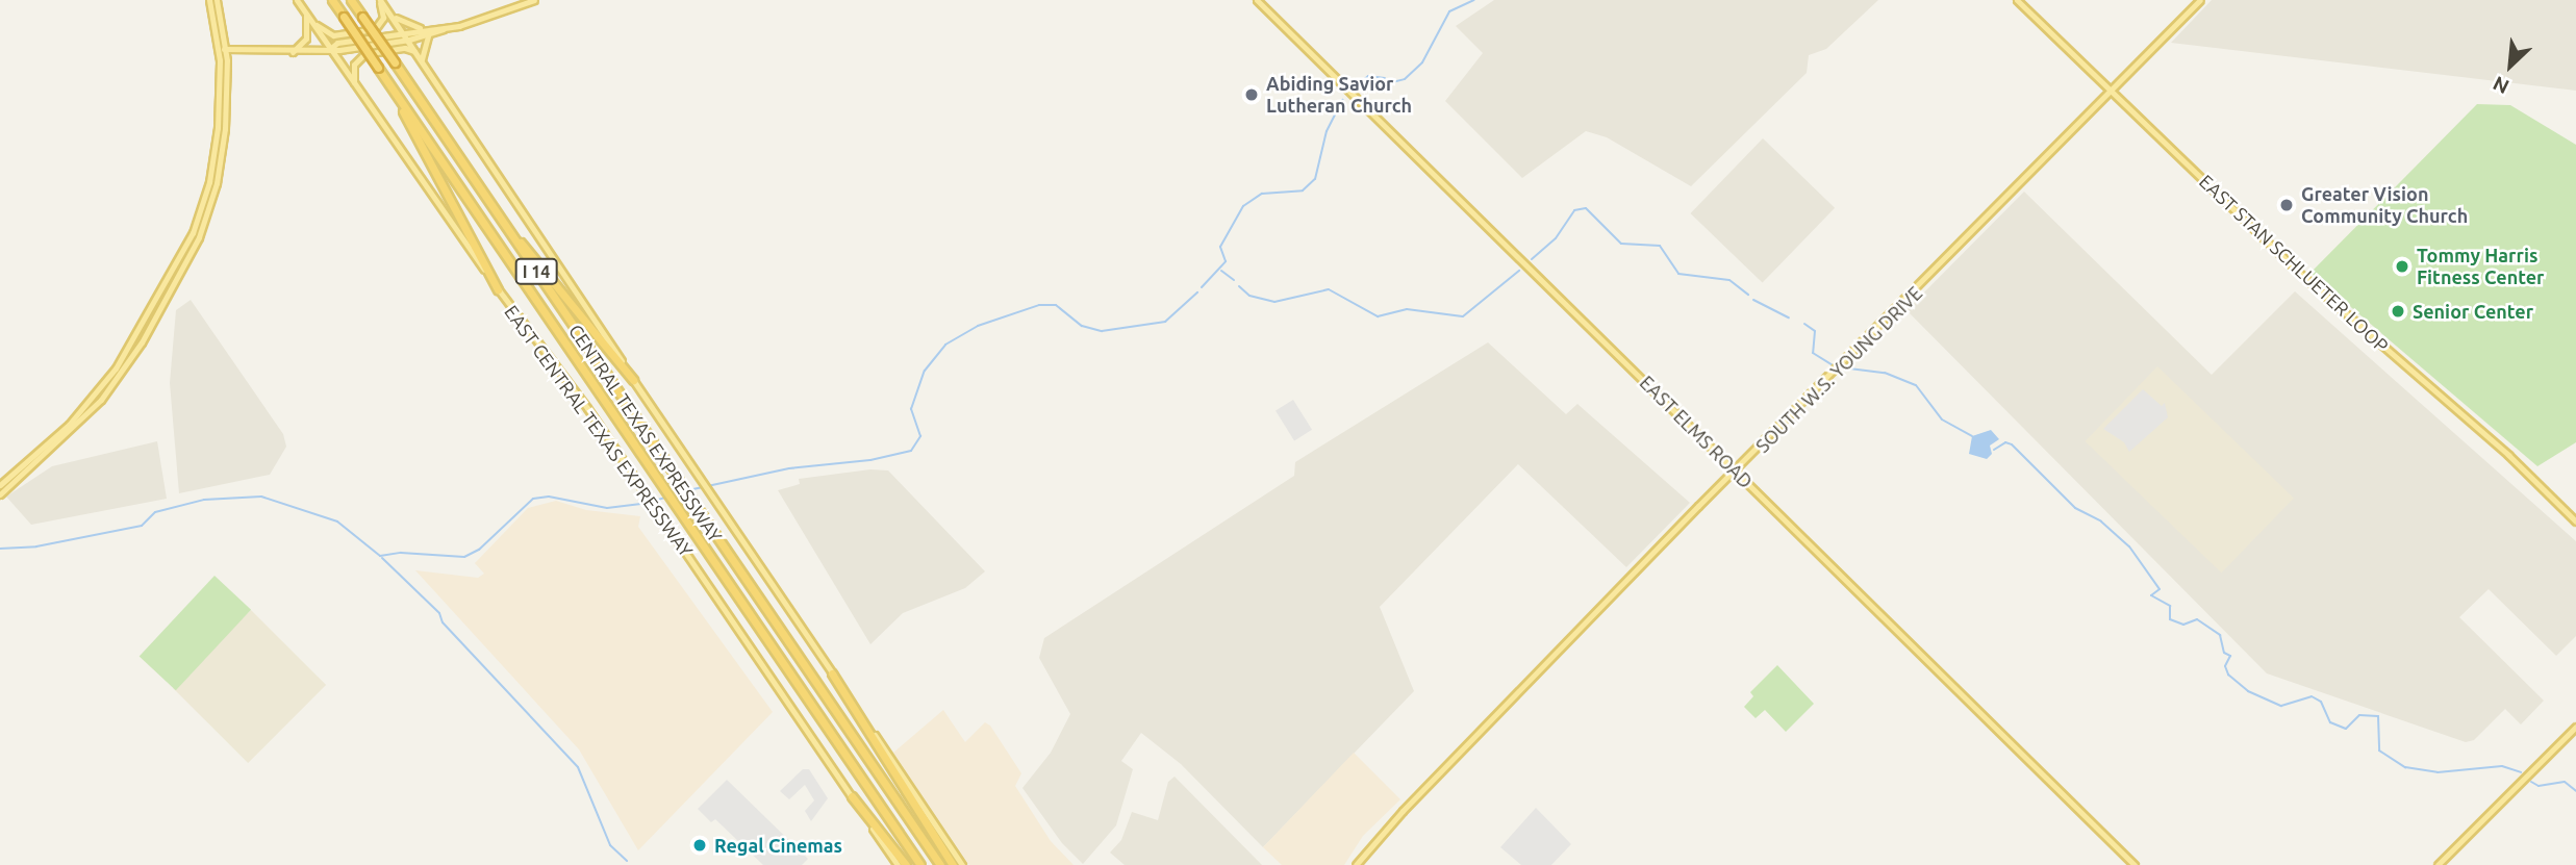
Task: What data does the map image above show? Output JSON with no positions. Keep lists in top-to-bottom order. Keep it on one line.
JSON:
{"streets":{"highway":["I 14","CENTRAL TEXAS EXPRESSWAY"],"main road":["EAST STAN SCHLUETER LOOP","SOUTH W.S. YOUNG DRIVE","EAST CENTRAL TEXAS EXPRESSWAY","EAST ELMS ROAD"]},"crossings":[["EAST STAN SCHLUETER LOOP","SOUTH W.S. YOUNG DRIVE"],["SOUTH W.S. YOUNG DRIVE","EAST ELMS ROAD"]],"places":["Abiding Savior Lutheran Church","Greater Vision Community Church","Tommy Harris Fitness Center","Senior Center","Regal Cinemas"],"north":"bottom left"}
